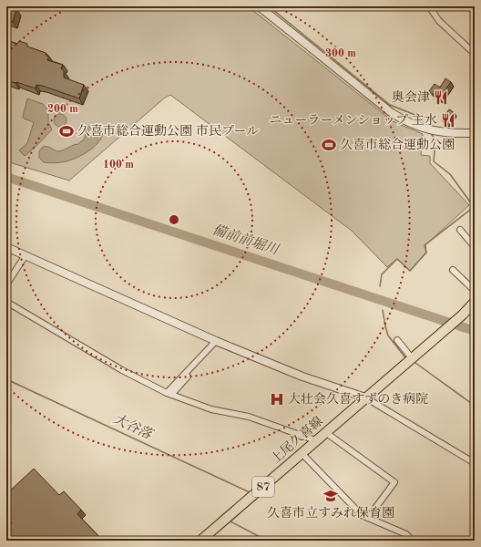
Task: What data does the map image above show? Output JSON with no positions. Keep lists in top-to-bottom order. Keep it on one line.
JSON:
{"streets":{"main road":["上尾久喜線","87"]},"water":["備前前堀川","大谷落"],"places":{"restaurant":["奥会津","ニューラーメンショップ 主水"],"sports":["久喜市総合運動公園 市民プール","久喜市総合運動公園"],"hospital":["大壮会久喜すずのき病院"],"school or university":["久喜市立すみれ保育園"]},"rings":["300 m","200 m","100 m"]}
